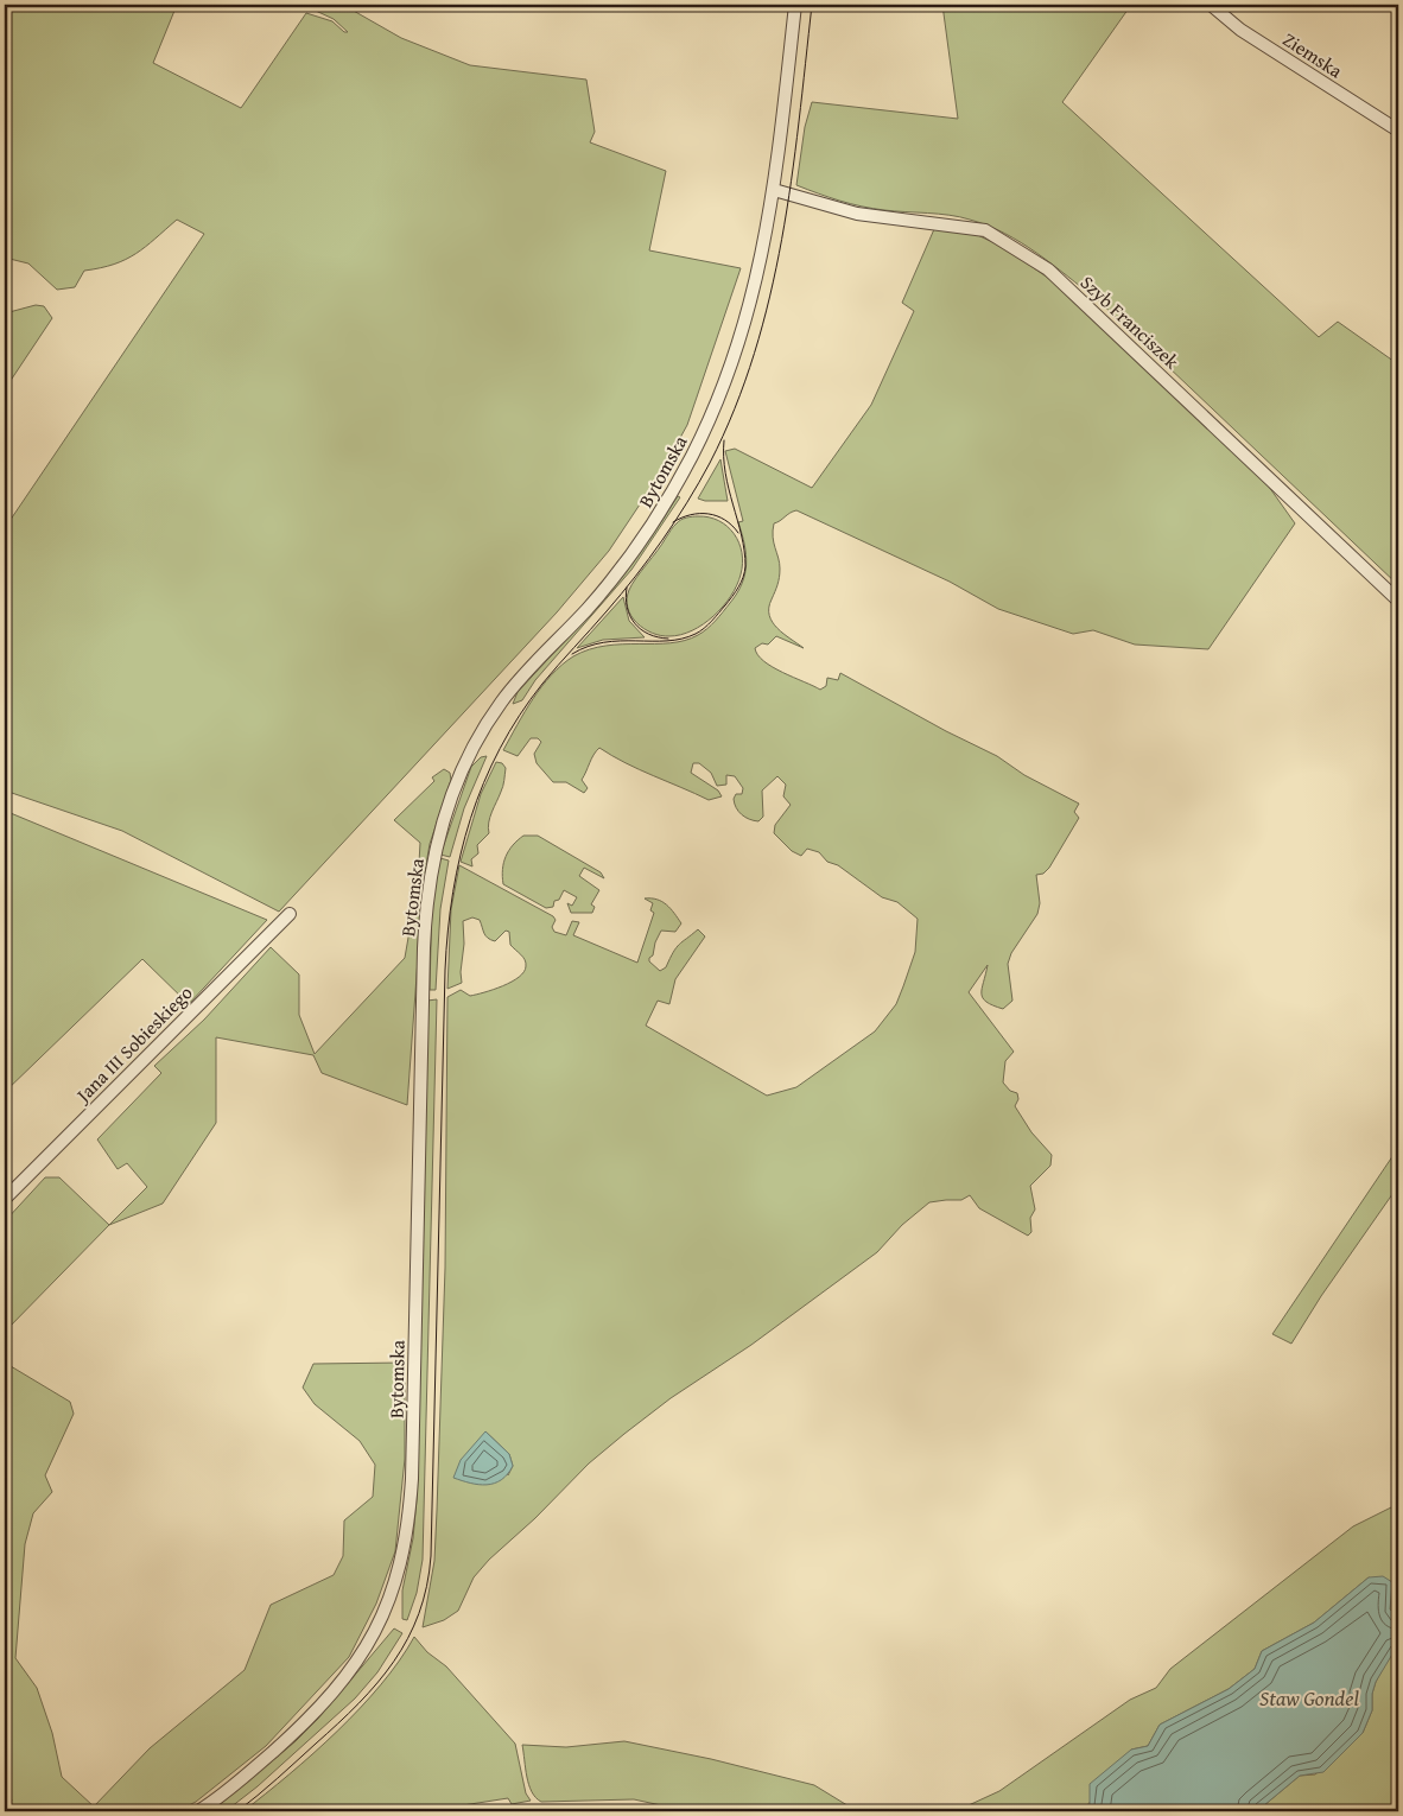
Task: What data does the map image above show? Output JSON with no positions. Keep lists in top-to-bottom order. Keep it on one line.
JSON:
{"streets":{"street":["Ziemska","Szyb Franciszek","Bytomska","Jana III Sobieskiego"]},"crossings":[["Szyb Franciszek","Bytomska"]],"water":["Staw Gondel"]}
